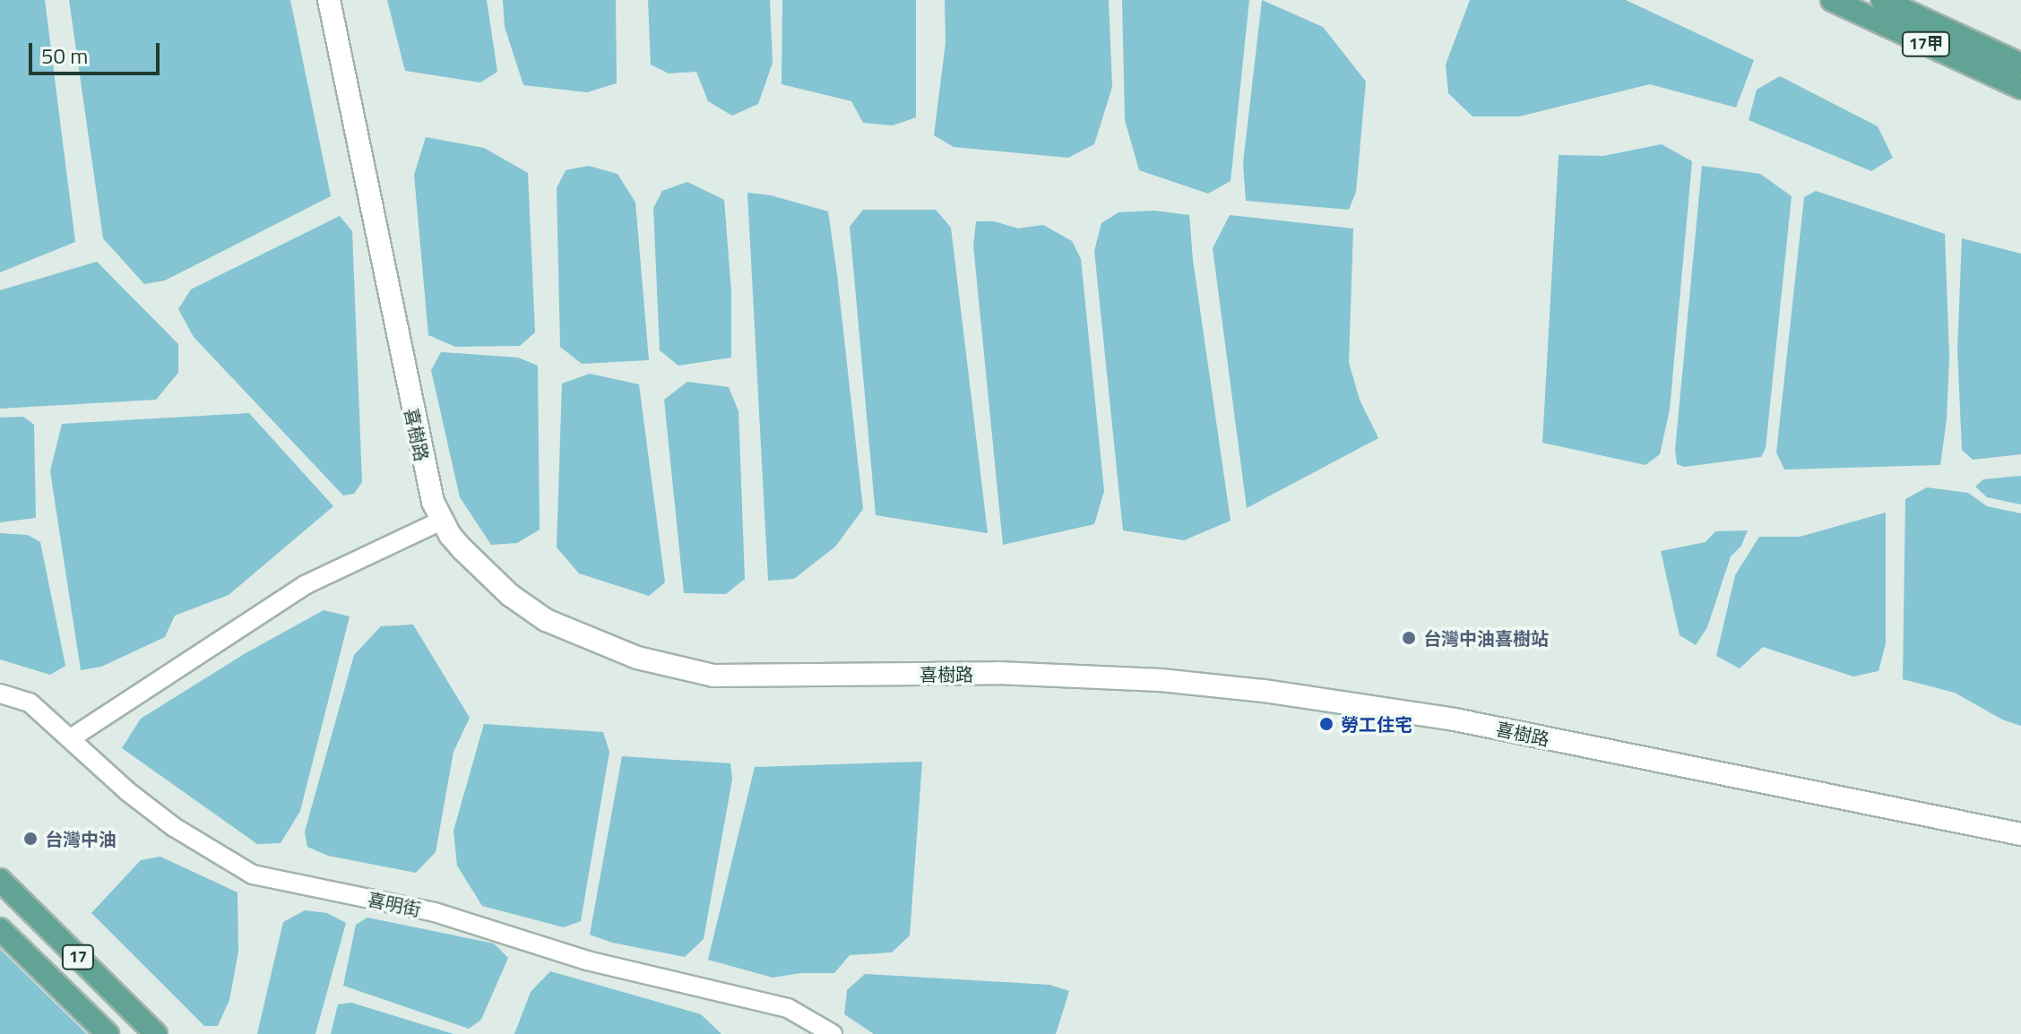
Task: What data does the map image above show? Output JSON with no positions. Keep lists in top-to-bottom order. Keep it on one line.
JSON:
{"streets":{"main road":["17甲","17"],"street":["喜樹路","喜明街"]},"places":["台灣中油喜樹站","勞工住宅","台灣中油"],"scale_bar":"50 m"}
